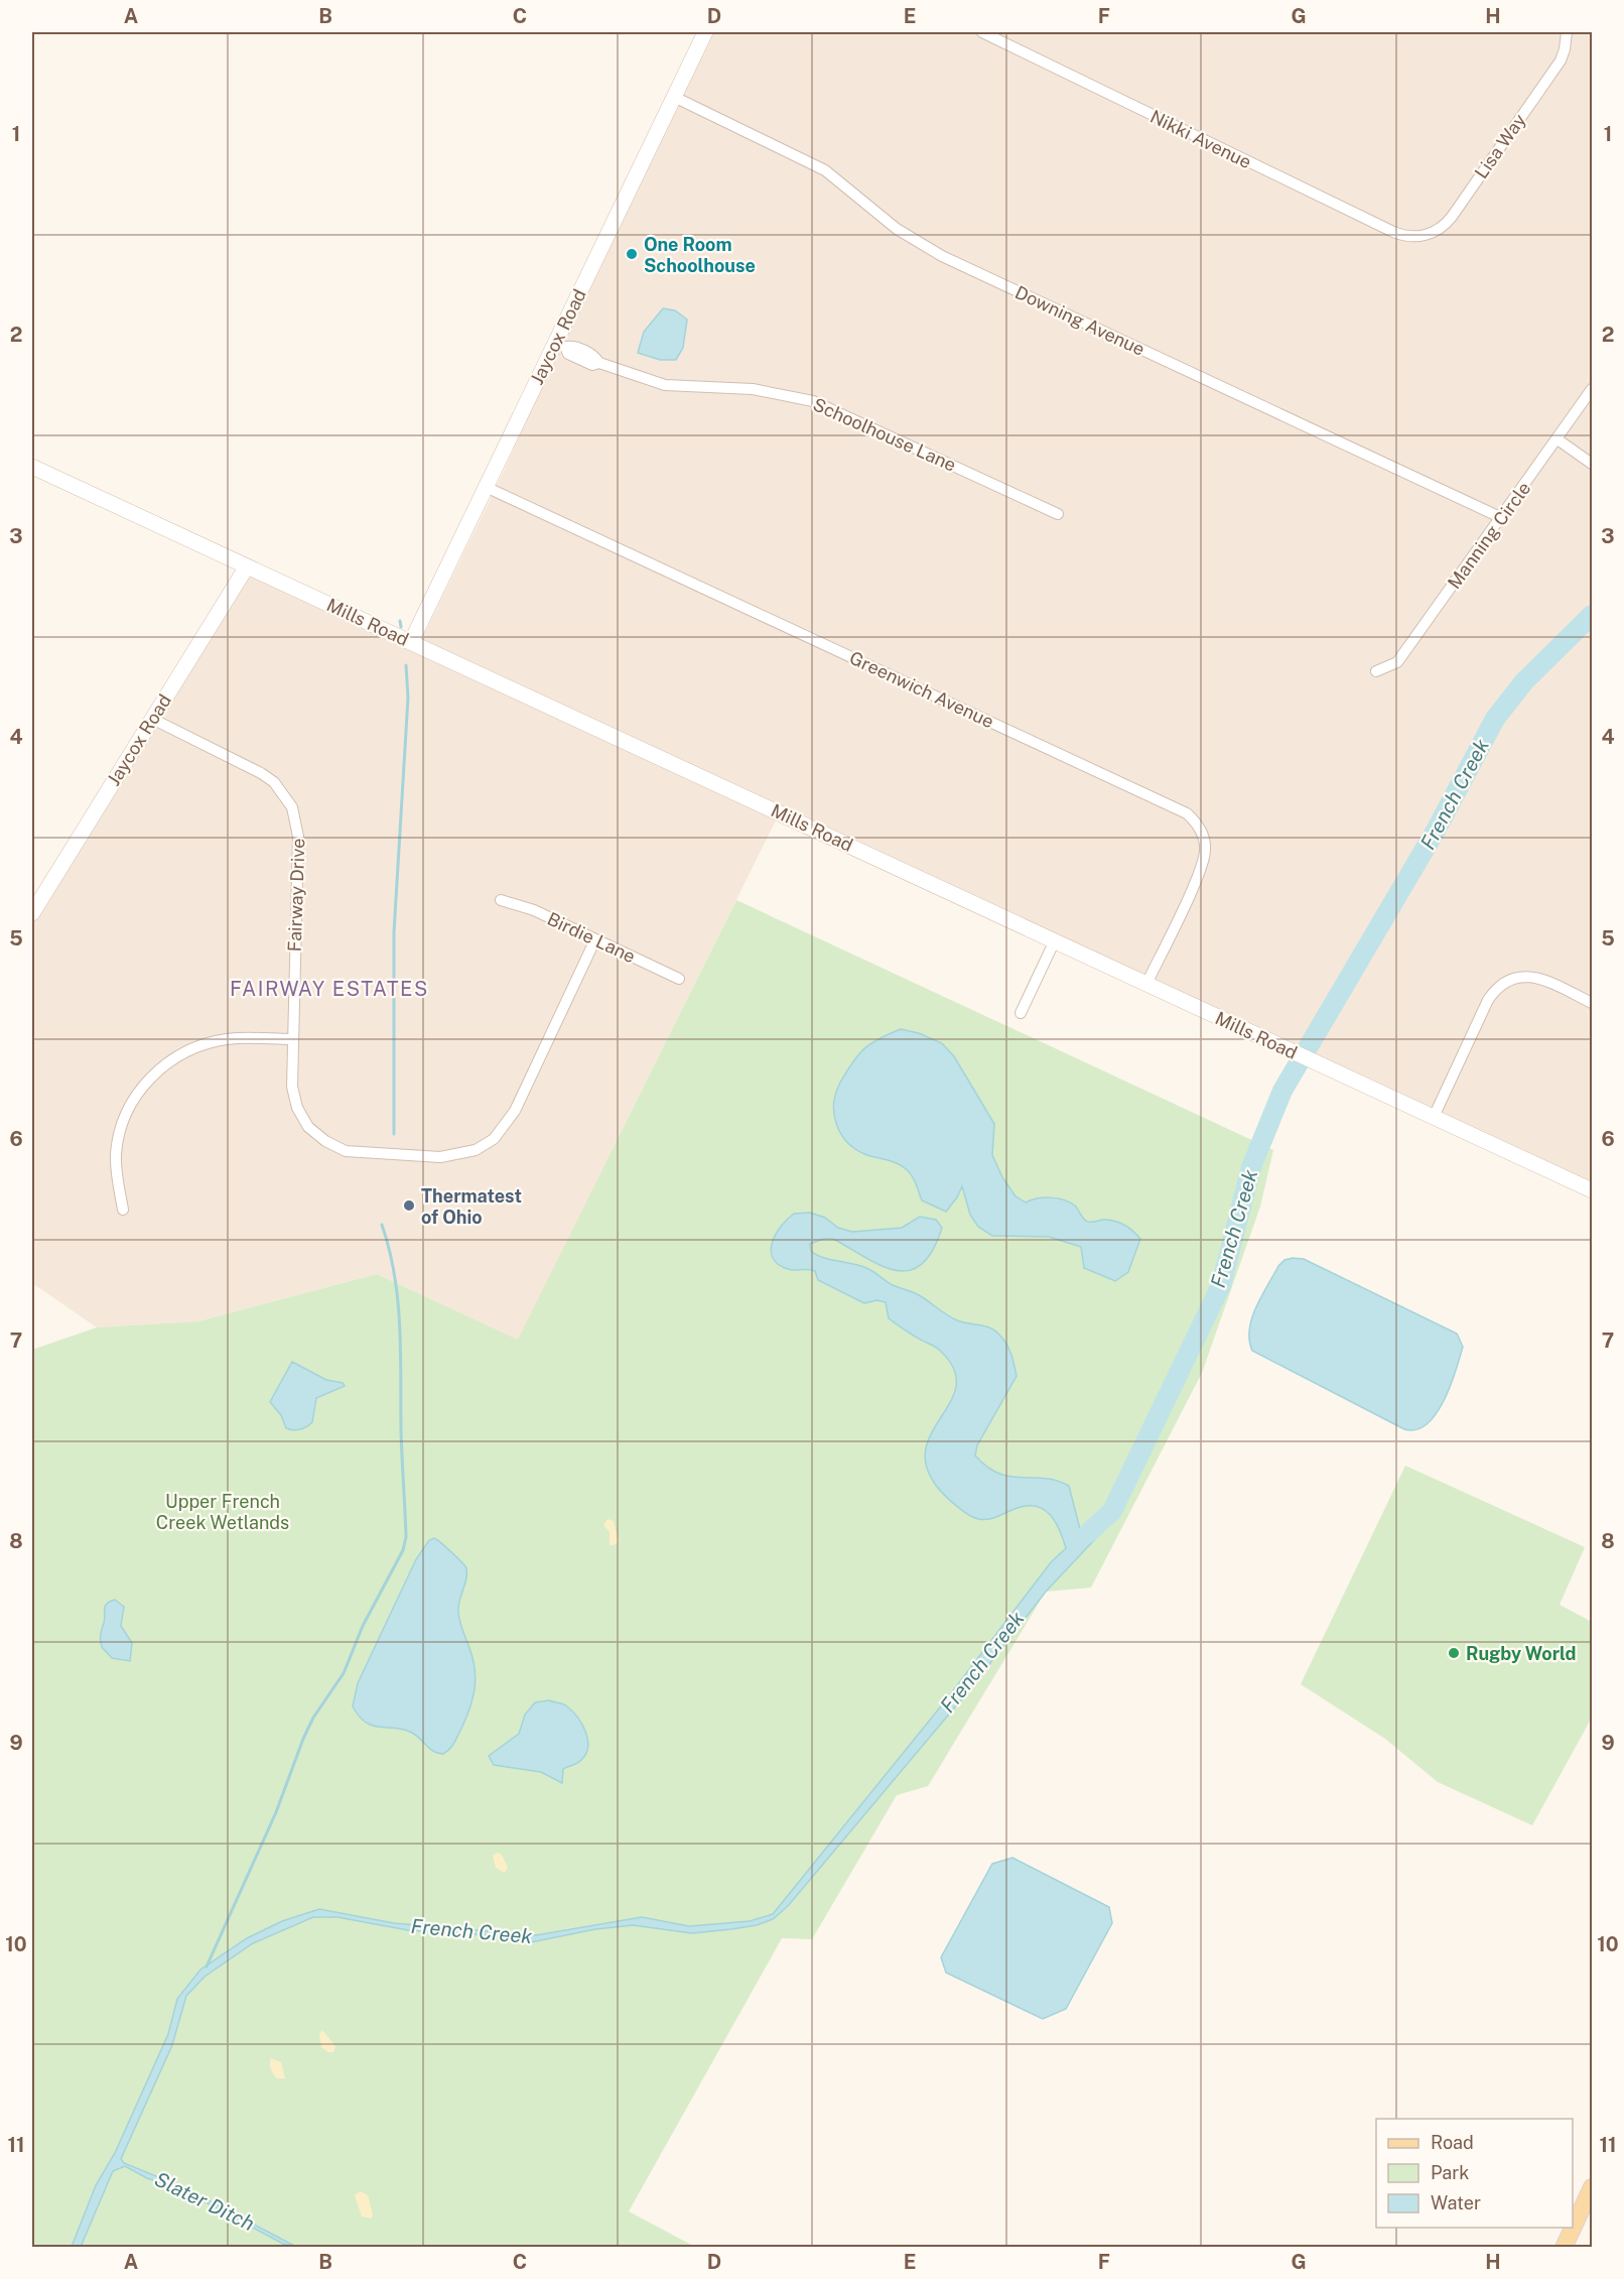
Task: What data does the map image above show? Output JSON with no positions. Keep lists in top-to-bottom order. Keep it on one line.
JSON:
{"streets":{"street":["Nikki Avenue","Lisa Way","Downing Avenue","Jaycox Road","Schoolhouse Lane","Manning Circle","Mills Road","Greenwich Avenue","Fairway Drive","Birdie Lane"]},"crossings":[["Nikki Avenue","Lisa Way"],["Downing Avenue","Jaycox Road"],["Downing Avenue","Manning Circle"],["Jaycox Road","Schoolhouse Lane"],["Jaycox Road","Mills Road"],["Jaycox Road","Greenwich Avenue"],["Jaycox Road","Fairway Drive"],["Mills Road","Greenwich Avenue"],["Fairway Drive","Birdie Lane"]],"districts":["FAIRWAY ESTATES"],"water":["French Creek","Slater Ditch"],"parks":["Upper French Creek Wetlands"],"places":["One Room Schoolhouse","Thermatest of Ohio","Rugby World"],"legend":["Road","Park","Water"],"grid":{"columns":["A","B","C","D","E","F","G","H"],"rows":["1","2","3","4","5","6","7","8","9","10","11"]}}
